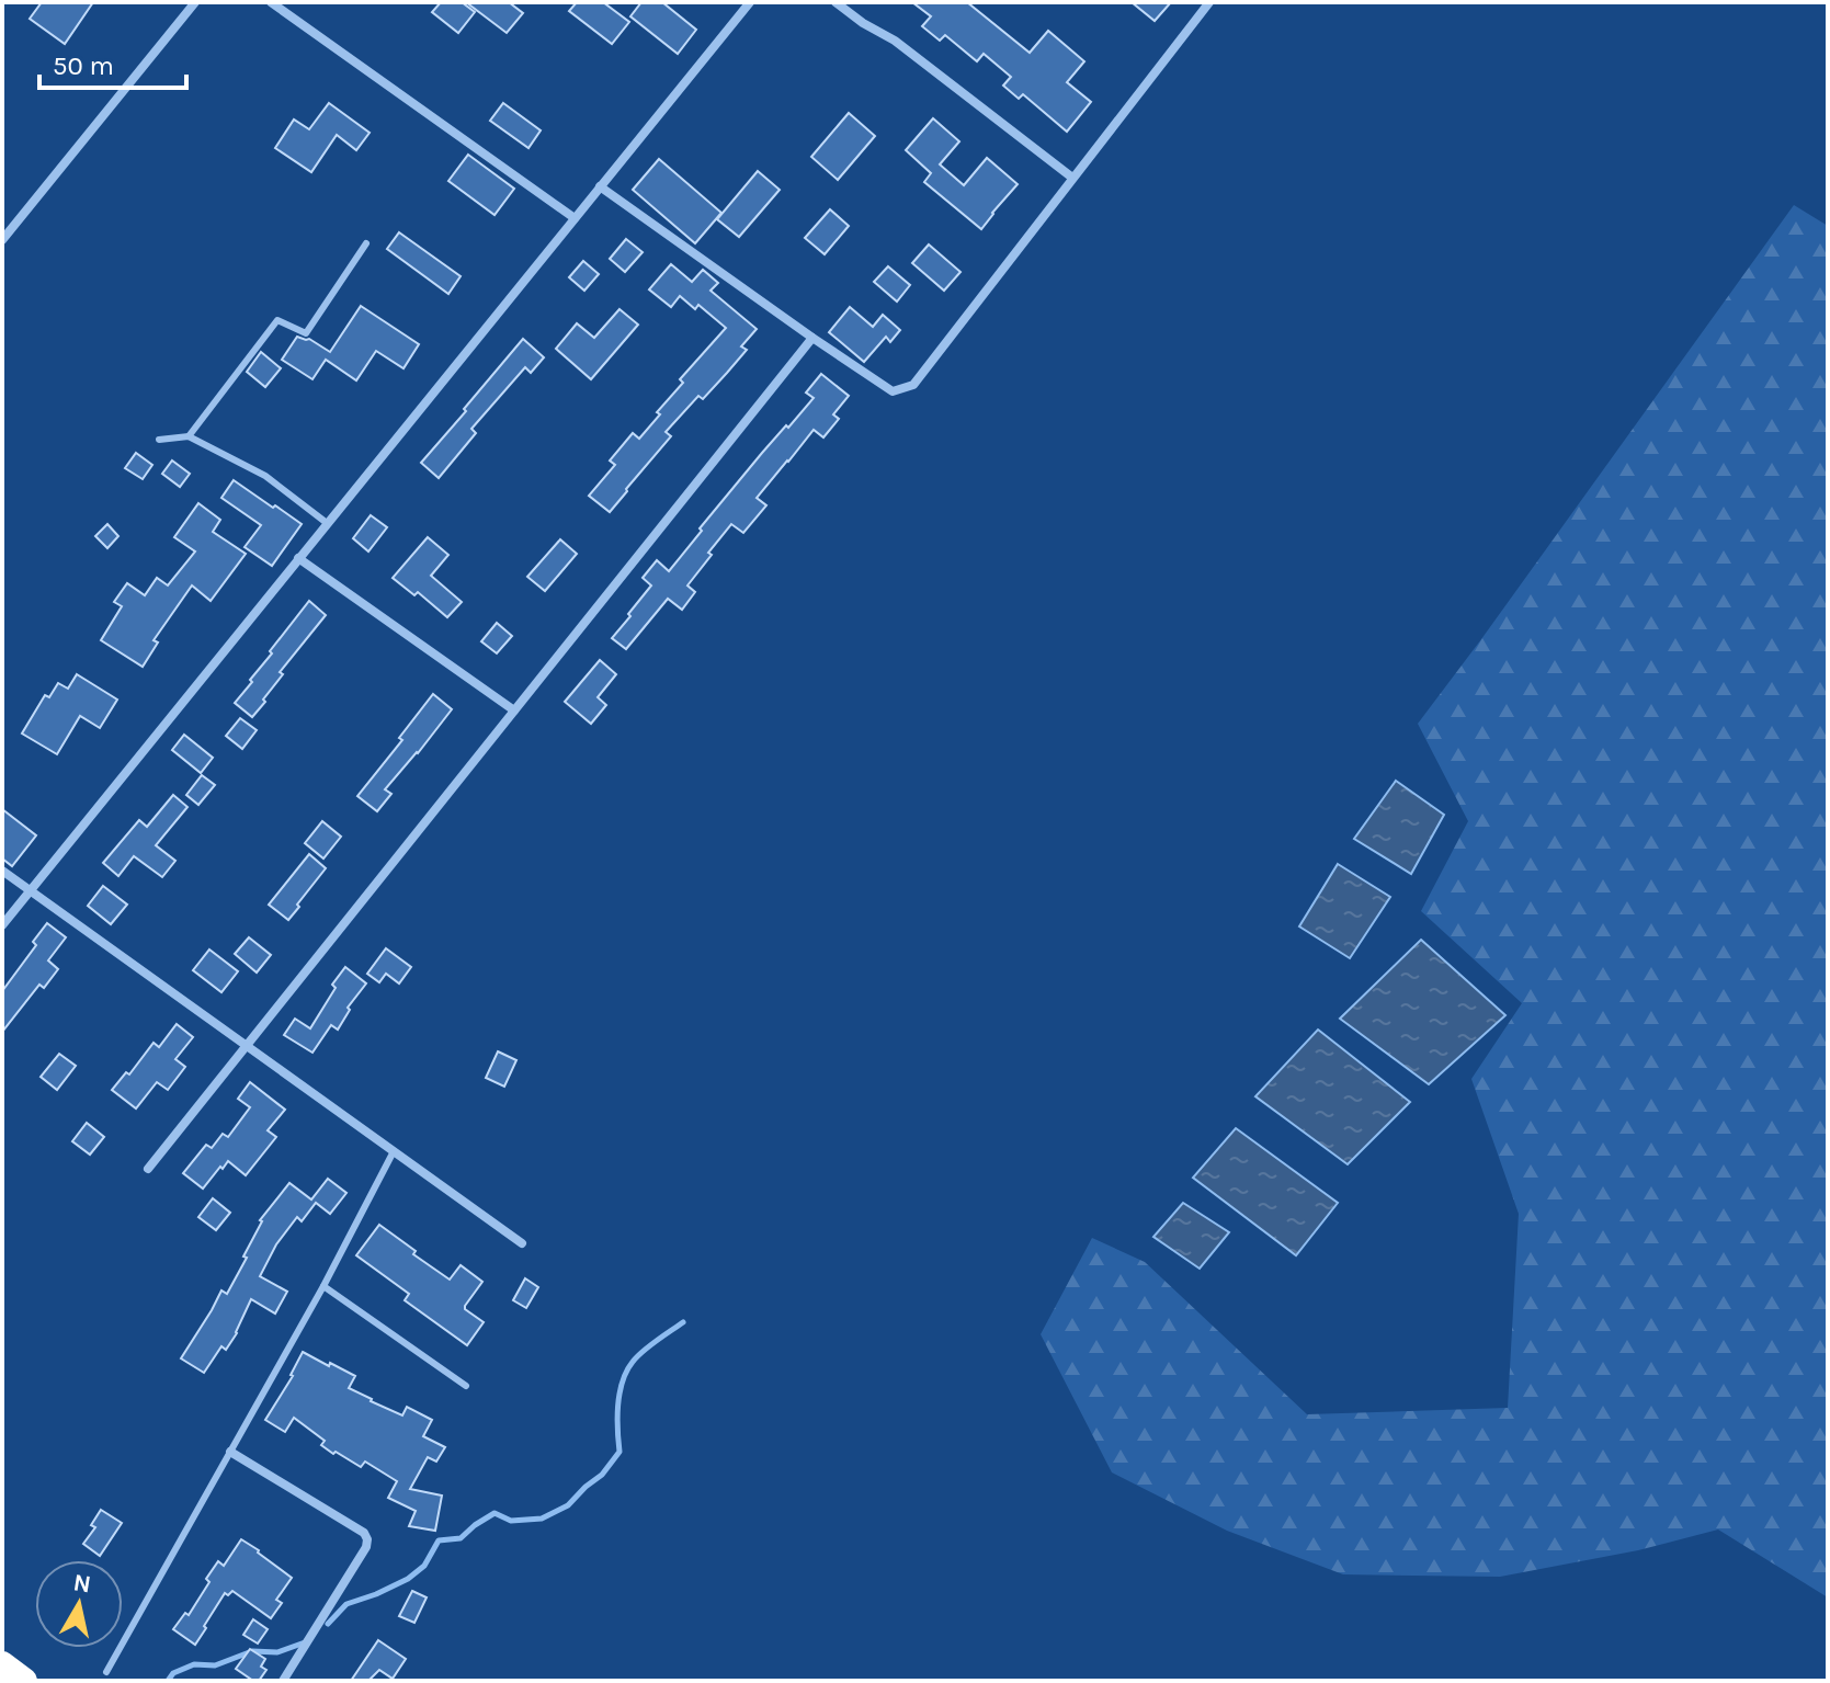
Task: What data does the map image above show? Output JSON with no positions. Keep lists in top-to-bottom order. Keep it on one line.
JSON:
{"scale_bar":"50 m","north":"top"}
